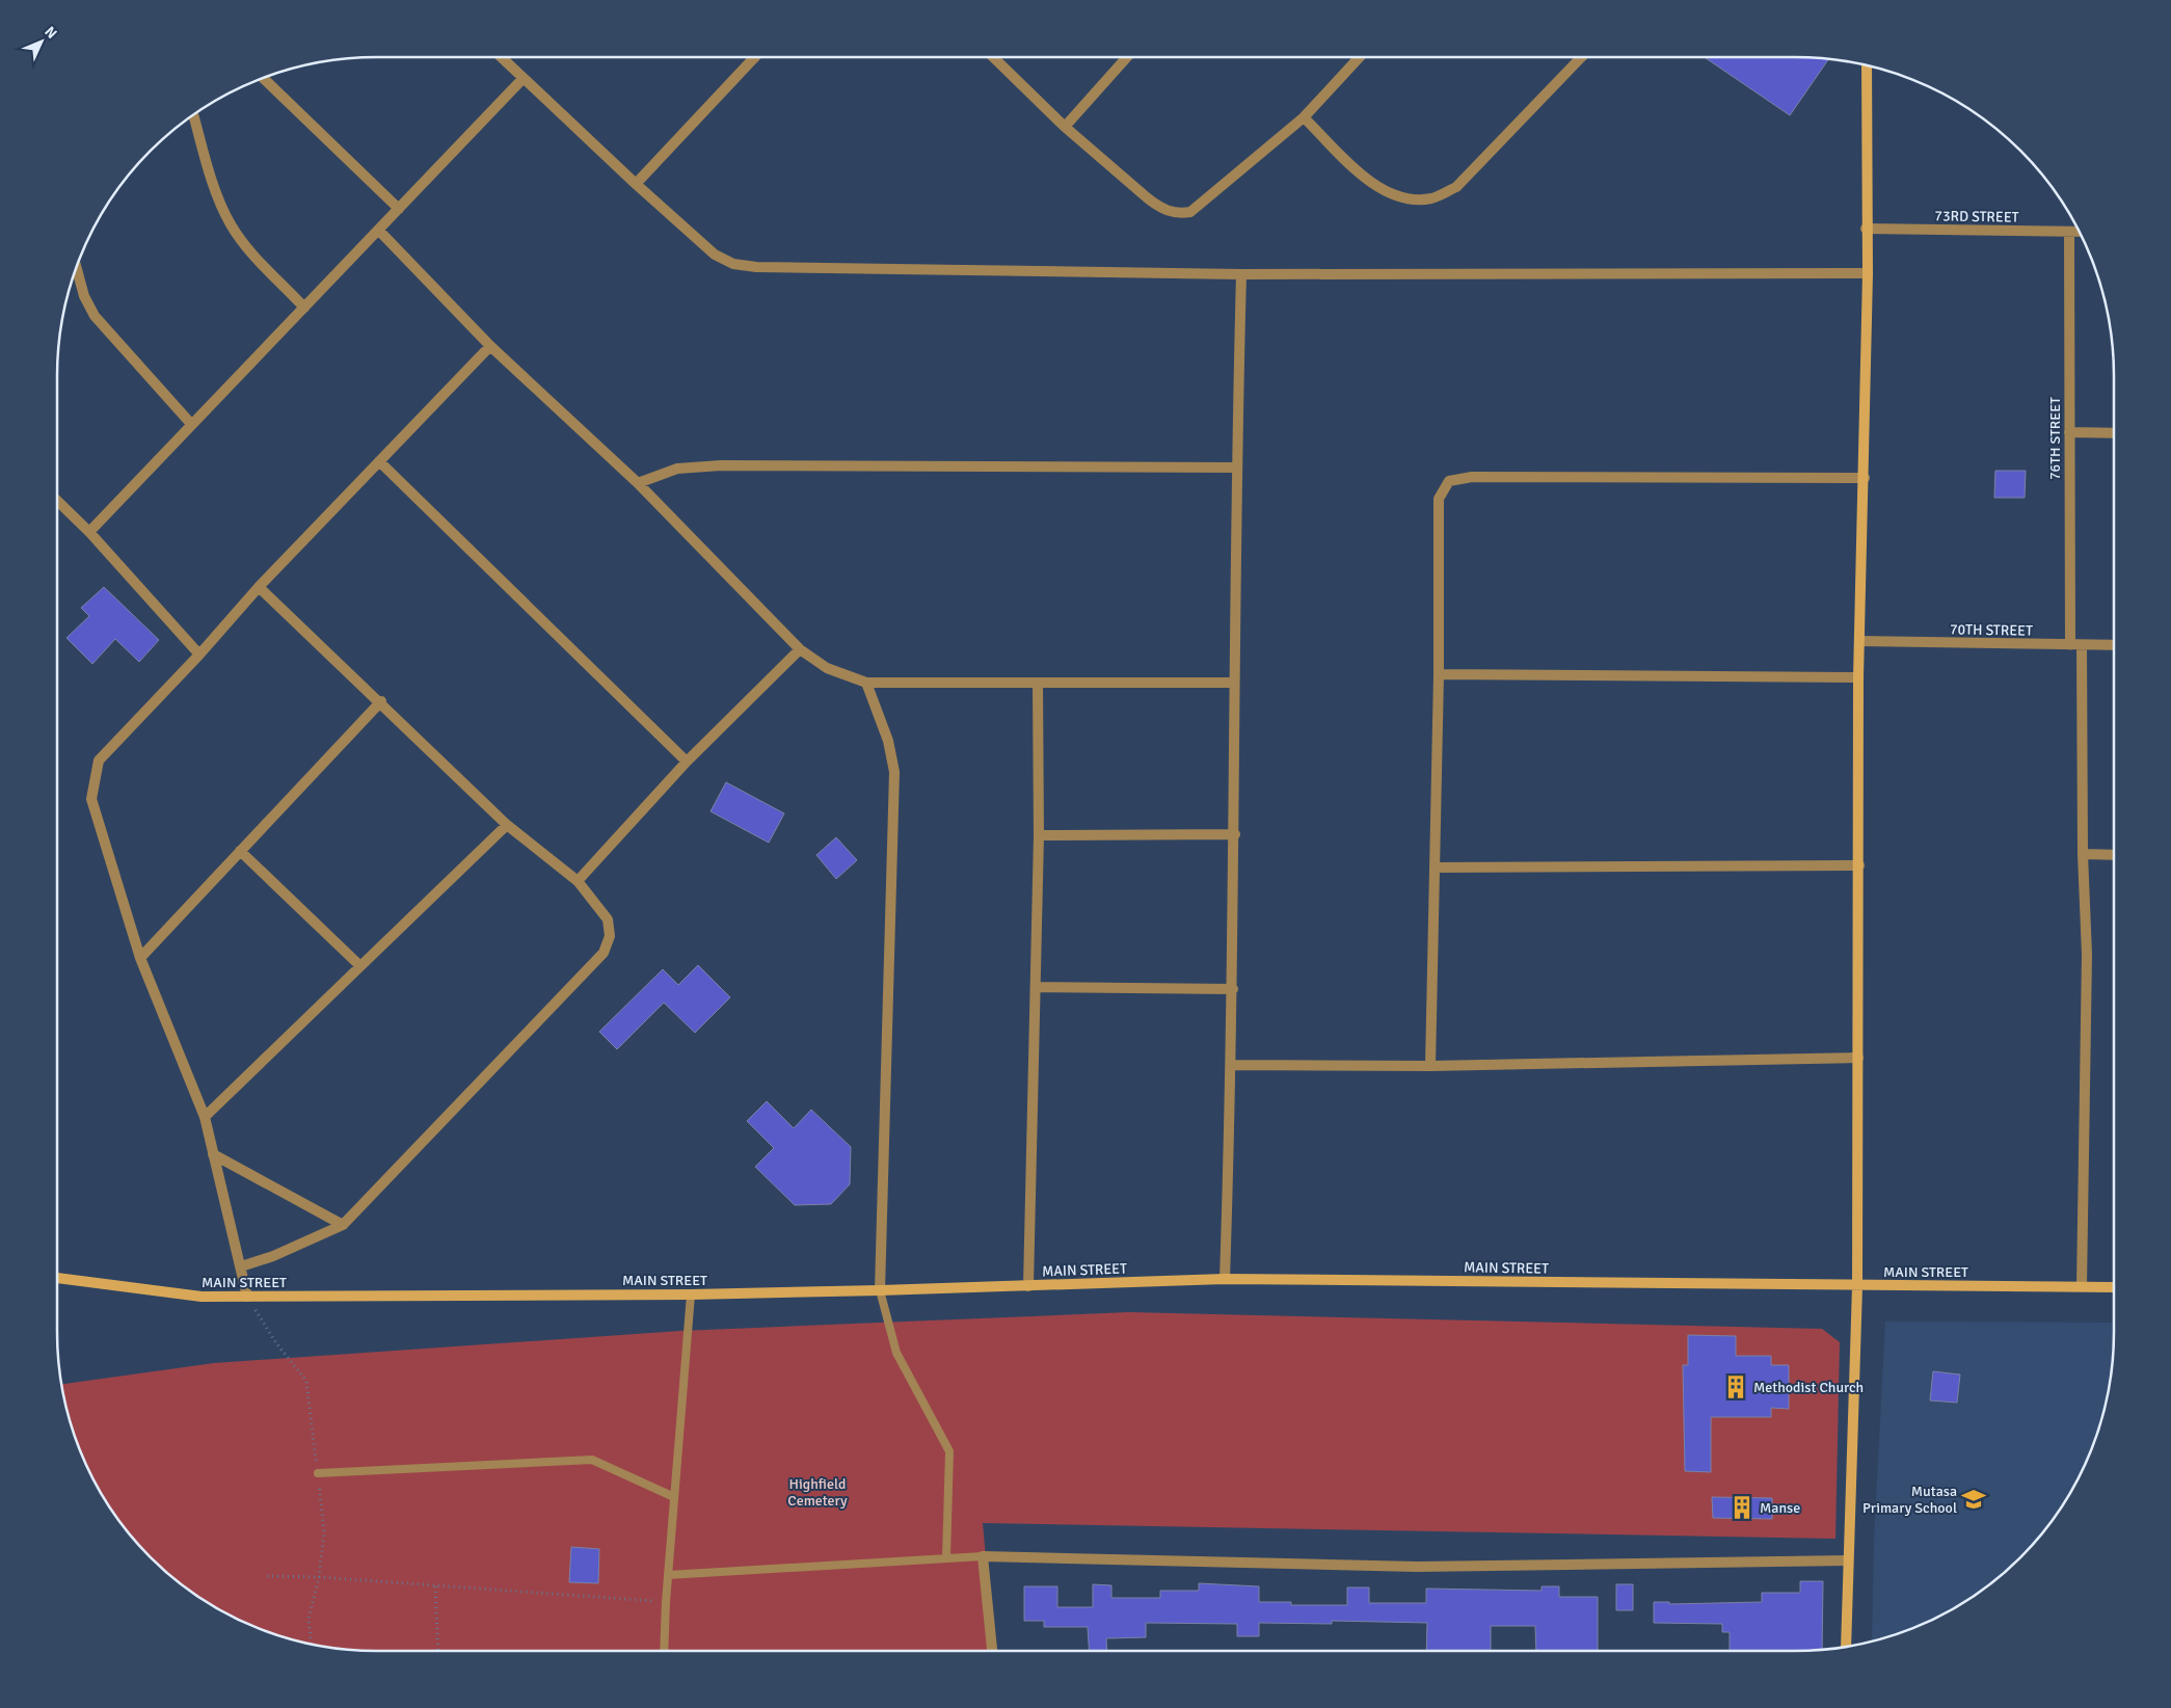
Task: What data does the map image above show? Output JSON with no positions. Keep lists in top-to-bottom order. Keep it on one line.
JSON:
{"streets":{"street":["73RD STREET","76TH STREET","70TH STREET","MAIN STREET"]},"crossings":[["73RD STREET","76TH STREET"],["76TH STREET","70TH STREET"]],"parks":["Highfield Cemetery"],"places":{"building":["Methodist Church","Manse"],"school or university":["Mutasa Primary School"]},"north":"top right"}
